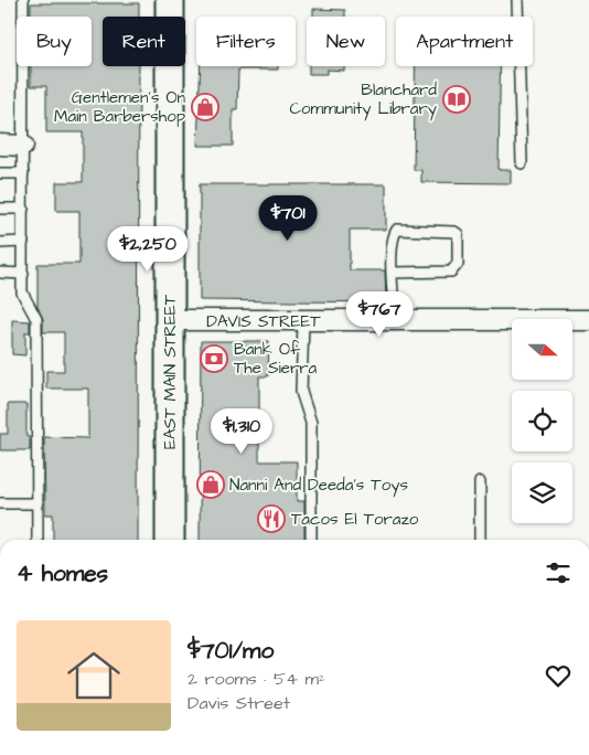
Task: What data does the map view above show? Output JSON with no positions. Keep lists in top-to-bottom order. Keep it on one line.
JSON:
{"streets":{"street":["DAVIS STREET","EAST MAIN STREET"]},"crossings":[["DAVIS STREET","EAST MAIN STREET"]],"places":{"library":["Blanchard Community Library"],"shop":["Gentlemen's On Main Barbershop","Nanni And Deeda's Toys"],"bank":["Bank Of The Sierra"],"restaurant":["Tacos El Torazo"]},"north":"right","page":{"chip":["Buy","Rent","Filters","New","Apartment"],"price":["$701","$2,250","$767","$1,310"],"heading":"4 homes","list":[{"name":"$701/mo","note":"2 rooms · 54 m² · Davis Street"}]}}
